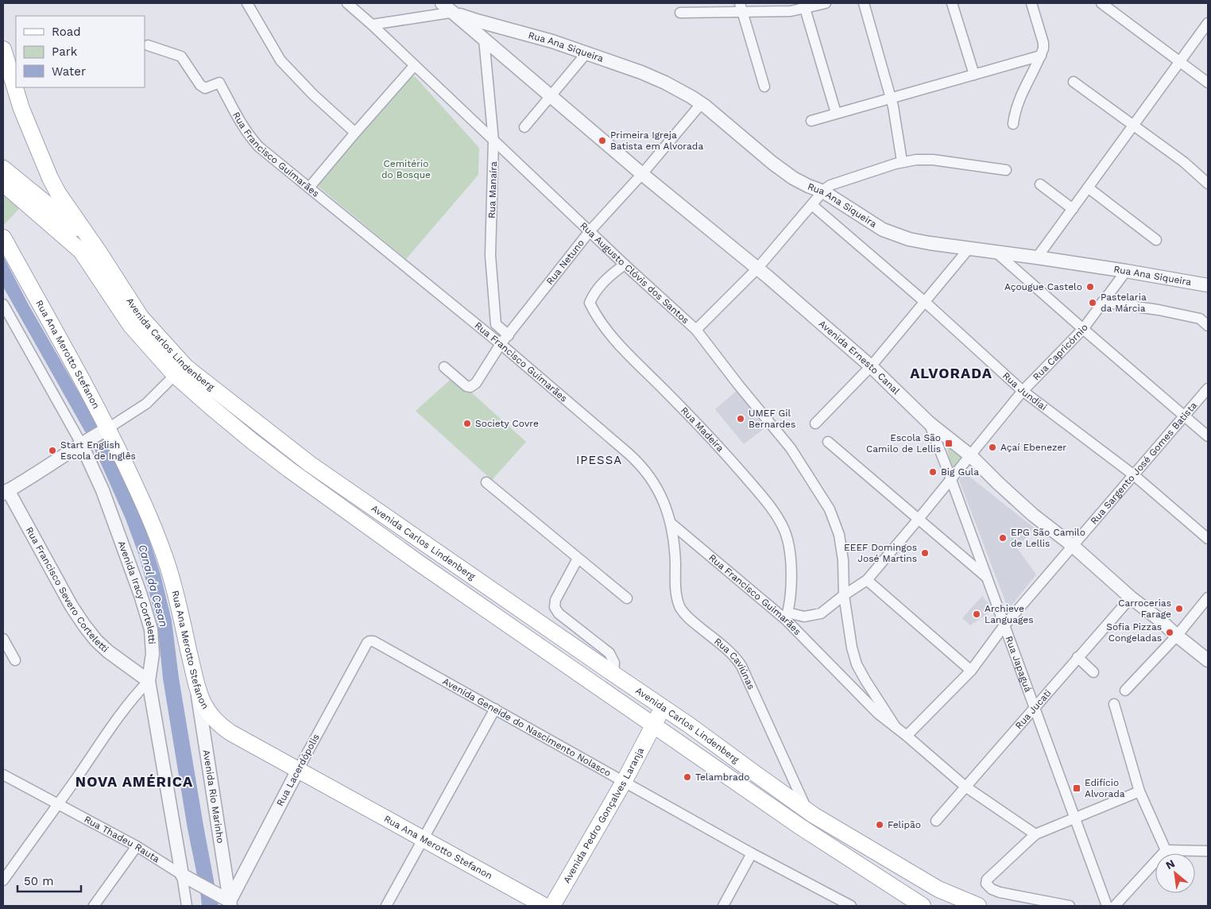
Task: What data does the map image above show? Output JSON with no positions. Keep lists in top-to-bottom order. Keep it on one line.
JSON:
{"streets":{"main road":["Avenida Carlos Lindenberg","Rua Ana Merotto Stefanon","Avenida Pedro Gonçalves Laranja"],"street":["Rua Ana Siqueira","Rua Francisco Guimarães","Rua Manaíra","Rua Netuno","Rua Augusto Clóvis dos Santos","Rua Capricórnio","Avenida Ernesto Canal","Rua Jundiai","Rua Madeira","Rua Sargento José Gomes Batista","Rua Francisco Severo Corteletti","Avenida Iracy Corteletti","Rua Japaguá","Rua Caviúnas","Rua Jucati","Avenida Geneide do Nascimento Nolasco","Rua Lacerdópolis","Avenida Rio Marinho","Rua Thadeu Rauta"]},"crossings":[["Rua Ana Siqueira","Rua Manaíra"],["Rua Ana Siqueira","Rua Netuno"],["Rua Ana Siqueira","Rua Capricórnio"],["Rua Ana Siqueira","Avenida Ernesto Canal"],["Rua Francisco Guimarães","Rua Netuno"],["Rua Francisco Guimarães","Rua Augusto Clóvis dos Santos"],["Rua Francisco Guimarães","Rua Capricórnio"],["Rua Francisco Guimarães","Rua Madeira"],["Rua Francisco Guimarães","Rua Sargento José Gomes Batista"],["Rua Francisco Guimarães","Rua Caviúnas"],["Rua Francisco Guimarães","Rua Jucati"],["Rua Manaíra","Rua Netuno"],["Rua Manaíra","Rua Augusto Clóvis dos Santos"],["Rua Manaíra","Avenida Ernesto Canal"],["Rua Netuno","Rua Augusto Clóvis dos Santos"],["Rua Netuno","Avenida Ernesto Canal"],["Rua Augusto Clóvis dos Santos","Rua Capricórnio"],["Rua Augusto Clóvis dos Santos","Rua Madeira"],["Avenida Carlos Lindenberg","Rua Caviúnas"],["Avenida Carlos Lindenberg","Avenida Pedro Gonçalves Laranja"],["Rua Capricórnio","Avenida Ernesto Canal"],["Rua Capricórnio","Rua Jundiai"],["Rua Capricórnio","Rua Madeira"],["Rua Capricórnio","Rua Japaguá"],["Rua Ana Merotto Stefanon","Rua Lacerdópolis"],["Rua Ana Merotto Stefanon","Avenida Rio Marinho"],["Avenida Ernesto Canal","Rua Sargento José Gomes Batista"],["Avenida Ernesto Canal","Rua Japaguá"],["Avenida Ernesto Canal","Rua Jucati"],["Rua Jundiai","Rua Sargento José Gomes Batista"],["Rua Sargento José Gomes Batista","Rua Japaguá"],["Rua Francisco Severo Corteletti","Avenida Iracy Corteletti"],["Avenida Iracy Corteletti","Rua Thadeu Rauta"],["Rua Japaguá","Rua Jucati"],["Avenida Geneide do Nascimento Nolasco","Rua Lacerdópolis"],["Avenida Geneide do Nascimento Nolasco","Avenida Pedro Gonçalves Laranja"],["Rua Lacerdópolis","Avenida Rio Marinho"],["Rua Lacerdópolis","Rua Thadeu Rauta"],["Avenida Rio Marinho","Rua Thadeu Rauta"]],"districts":["ALVORADA","IPESSA","NOVA AMÉRICA"],"water":["Canal da Cesan"],"parks":["Cemitério do Bosque"],"places":{"other":["Primeira Igreja Batista em Alvorada","Açougue Castelo","Pastelaria da Márcia","UMEF Gil Bernardes","Society Covre","Açaí Ebenezer","Start English Escola de Inglês","Big Gula","EPG São Camilo de Lellis","EEEF Domingos José Martins","Carrocerias Farage","Archieve Languages","Sofia Pizzas Congeladas","Telambrado","Felipão"],"transit":["Escola São Camilo de Lellis","Edifício Alvorada"]},"legend":["Road","Park","Water"],"scale_bar":"50 m","north":"top left"}
